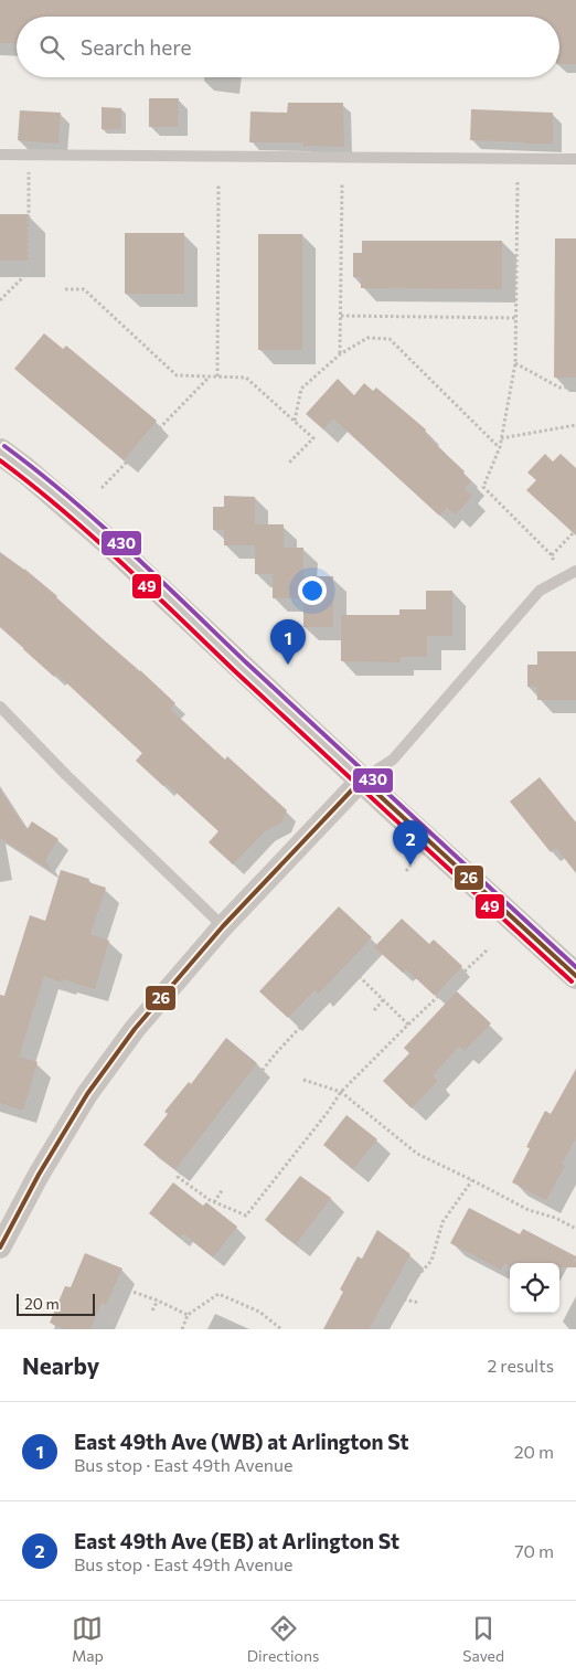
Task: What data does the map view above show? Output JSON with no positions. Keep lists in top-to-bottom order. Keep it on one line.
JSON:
{"lines":["transit line 430","transit line 49","transit line 26"],"scale_bar":"20 m","page":{"search":"Search here","pins":["1","2"],"scale":"20 m","heading":["Nearby","2 results"],"list":[{"mark":"1","name":"East 49th Ave (WB) at Arlington St","note":"Bus stop · East 49th Avenue","value":"20 m"},{"mark":"2","name":"East 49th Ave (EB) at Arlington St","note":"Bus stop · East 49th Avenue","value":"70 m"}],"nav":["Map","Directions","Saved"]}}
